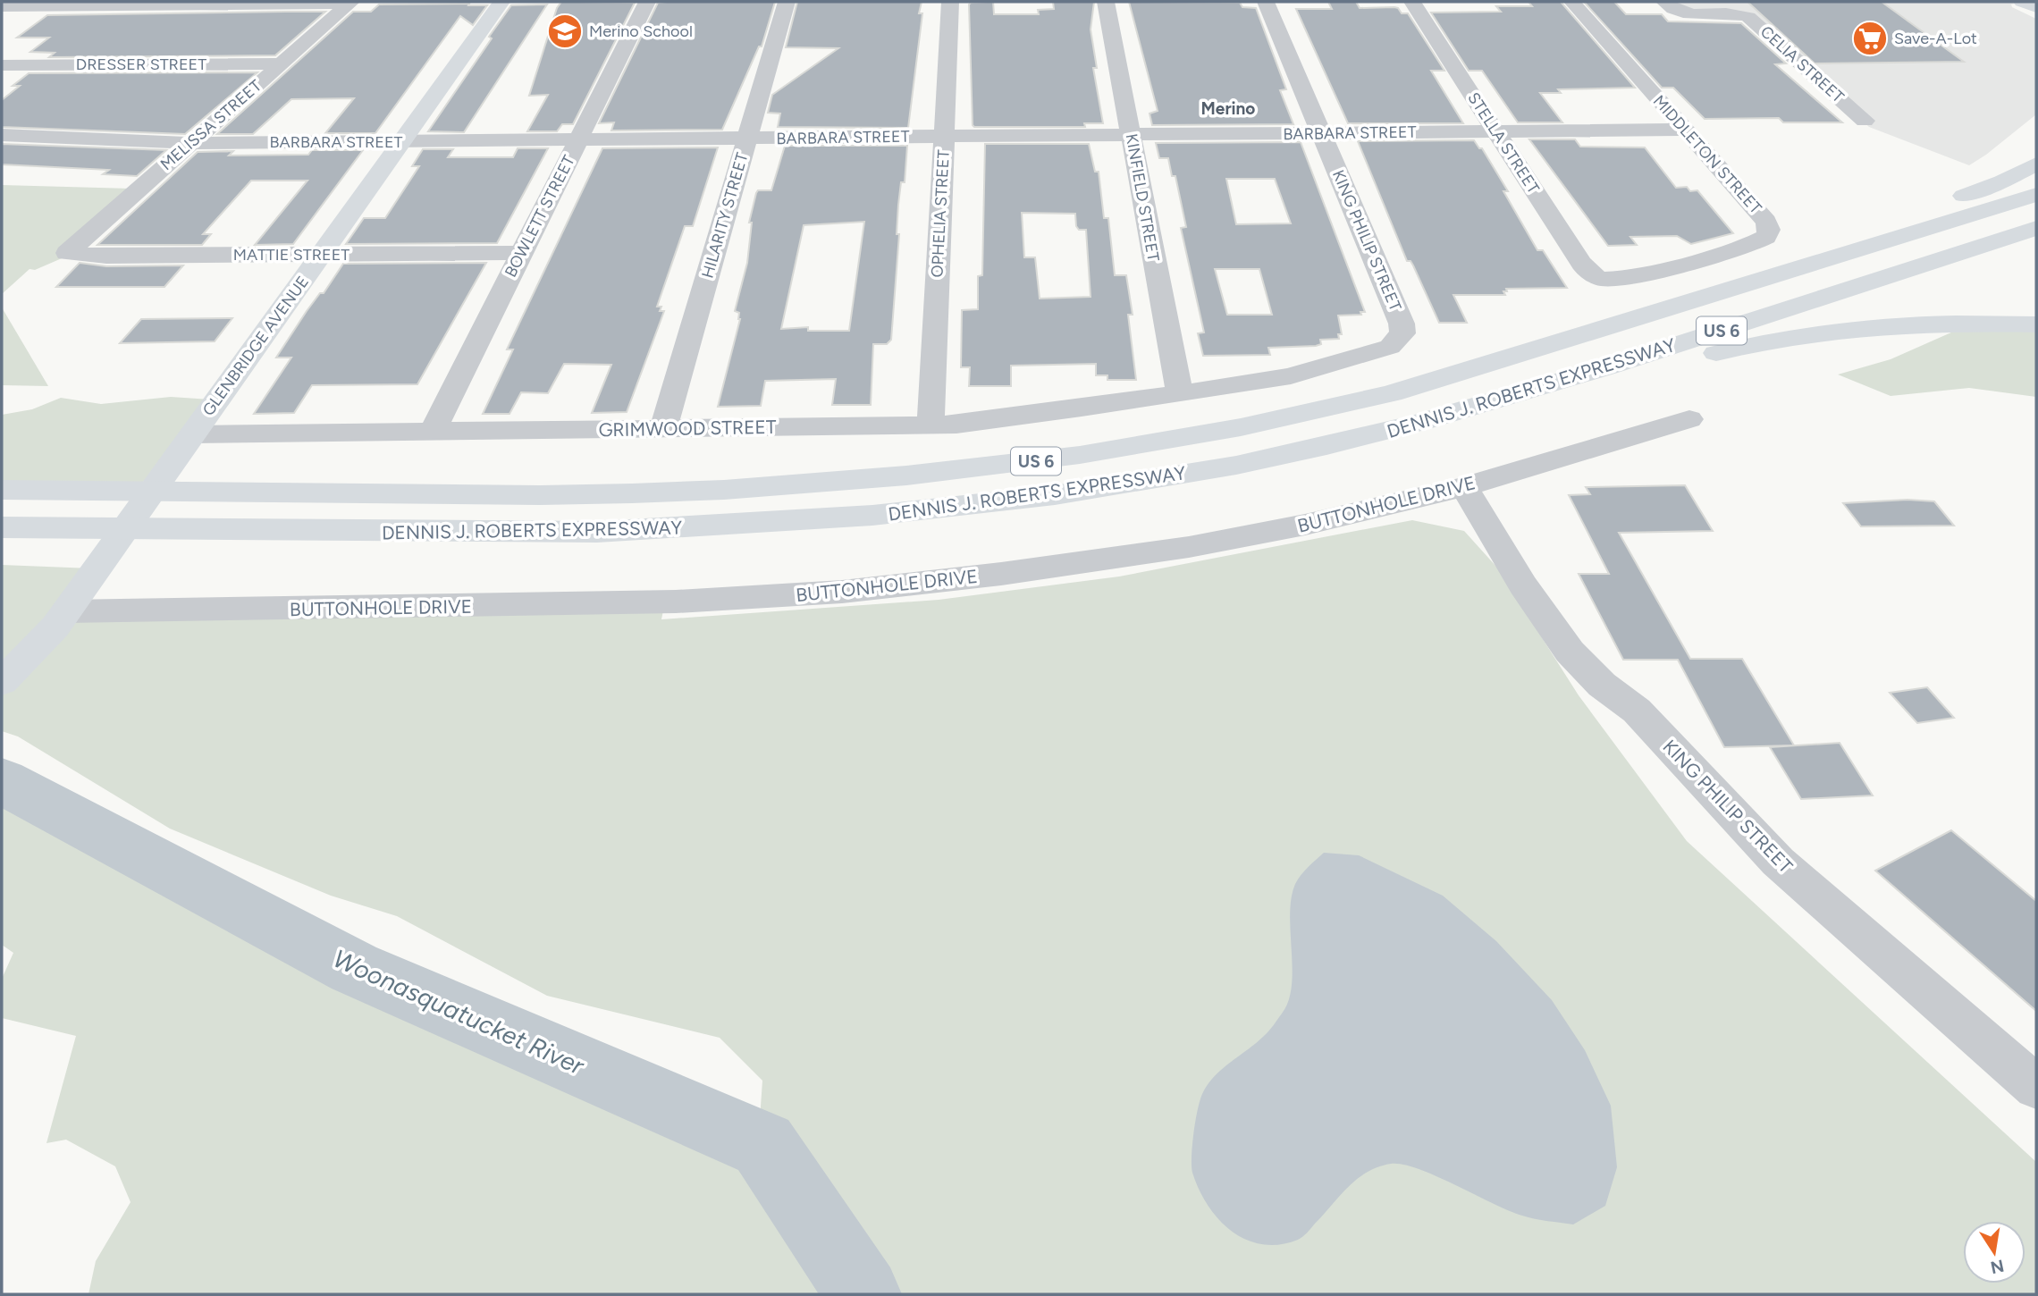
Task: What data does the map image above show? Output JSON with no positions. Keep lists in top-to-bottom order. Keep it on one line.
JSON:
{"streets":{"main road":["US 6","GLENBRIDGE AVENUE","DENNIS J. ROBERTS EXPRESSWAY"],"street":["DRESSER STREET","CELIA STREET","MELISSA STREET","BARBARA STREET","STELLA STREET","MIDDLETON STREET","KINFIELD STREET","OPHELIA STREET","HILARITY STREET","BOWLETT STREET","KING PHILIP STREET","MATTIE STREET","GRIMWOOD STREET","BUTTONHOLE DRIVE"]},"crossings":[["DRESSER STREET","MELISSA STREET"],["MELISSA STREET","BARBARA STREET"],["MELISSA STREET","MATTIE STREET"],["BARBARA STREET","STELLA STREET"],["BARBARA STREET","MIDDLETON STREET"],["BARBARA STREET","KINFIELD STREET"],["BARBARA STREET","OPHELIA STREET"],["BARBARA STREET","HILARITY STREET"],["BARBARA STREET","BOWLETT STREET"],["BARBARA STREET","KING PHILIP STREET"],["BARBARA STREET","GLENBRIDGE AVENUE"],["STELLA STREET","MIDDLETON STREET"],["KINFIELD STREET","KING PHILIP STREET"],["KINFIELD STREET","GRIMWOOD STREET"],["OPHELIA STREET","GRIMWOOD STREET"],["HILARITY STREET","GRIMWOOD STREET"],["BOWLETT STREET","MATTIE STREET"],["BOWLETT STREET","GRIMWOOD STREET"],["KING PHILIP STREET","GRIMWOOD STREET"],["KING PHILIP STREET","BUTTONHOLE DRIVE"],["MATTIE STREET","GLENBRIDGE AVENUE"],["GLENBRIDGE AVENUE","GRIMWOOD STREET"],["GLENBRIDGE AVENUE","BUTTONHOLE DRIVE"]],"districts":["Merino"],"water":["Woonasquatucket River"],"places":{"school or university":["Merino School"],"supermarket":["Save-A-Lot"]},"north":"bottom"}
